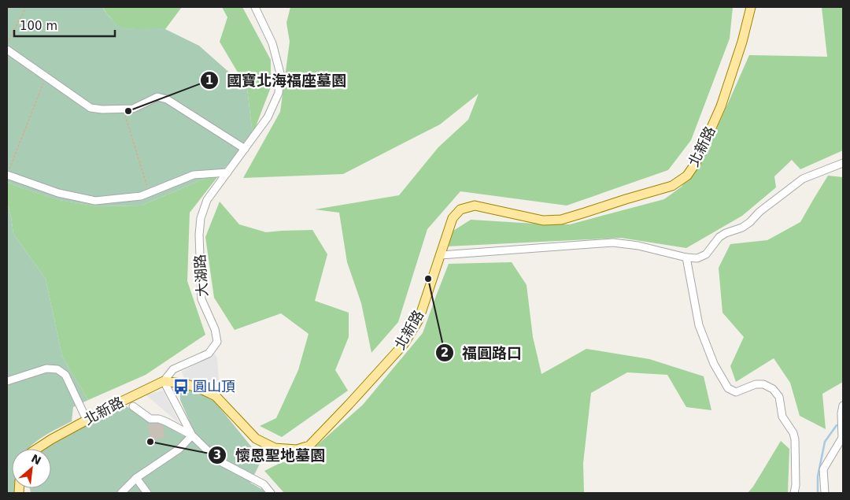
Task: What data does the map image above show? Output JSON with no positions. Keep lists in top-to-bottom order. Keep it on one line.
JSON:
{"streets":{"main road":["北新路"],"street":["大湖路"]},"crossings":[["北新路","大湖路"]],"places":{"other":["國寶北海福座墓園","福圓路口","懷恩聖地墓園"],"bus stop":["圓山頂"]},"scale_bar":"100 m","north":"top right"}
